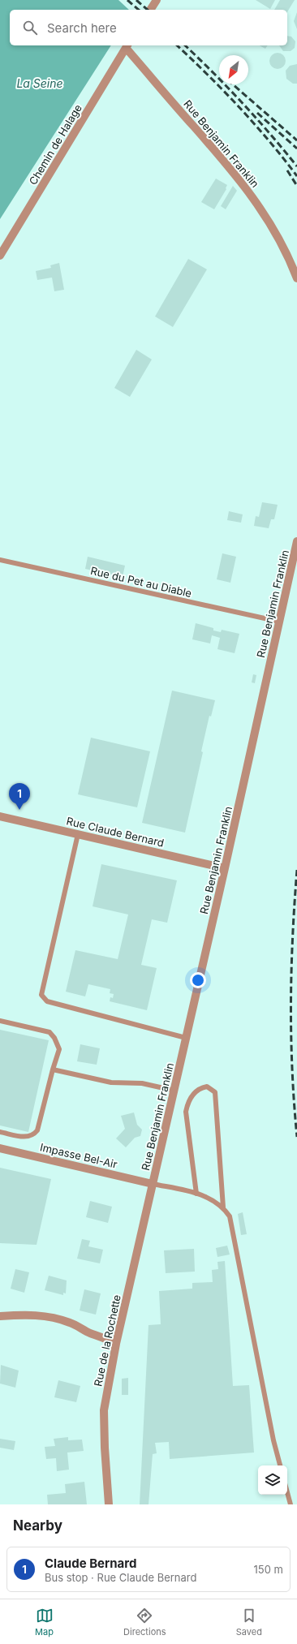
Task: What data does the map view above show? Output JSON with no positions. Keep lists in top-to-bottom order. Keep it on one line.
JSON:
{"streets":{"street":["Rue Benjamin Franklin","Chemin de Halage","Rue Claude Bernard","Impasse Bel-Air","Rue de la Rochette"],"lane":["Rue du Pet au Diable"]},"crossings":[["Rue Benjamin Franklin","Chemin de Halage"],["Rue Benjamin Franklin","Rue du Pet au Diable"],["Rue Benjamin Franklin","Rue Claude Bernard"],["Rue Benjamin Franklin","Impasse Bel-Air"],["Rue Benjamin Franklin","Rue de la Rochette"],["Impasse Bel-Air","Rue de la Rochette"]],"water":["La Seine"],"north":"bottom left","page":{"search":"Search here","pins":"1","heading":"Nearby","list":[{"mark":"1","name":"Claude Bernard","note":"Bus stop · Rue Claude Bernard","value":"150 m"}],"nav":["Map","Directions","Saved"]}}
